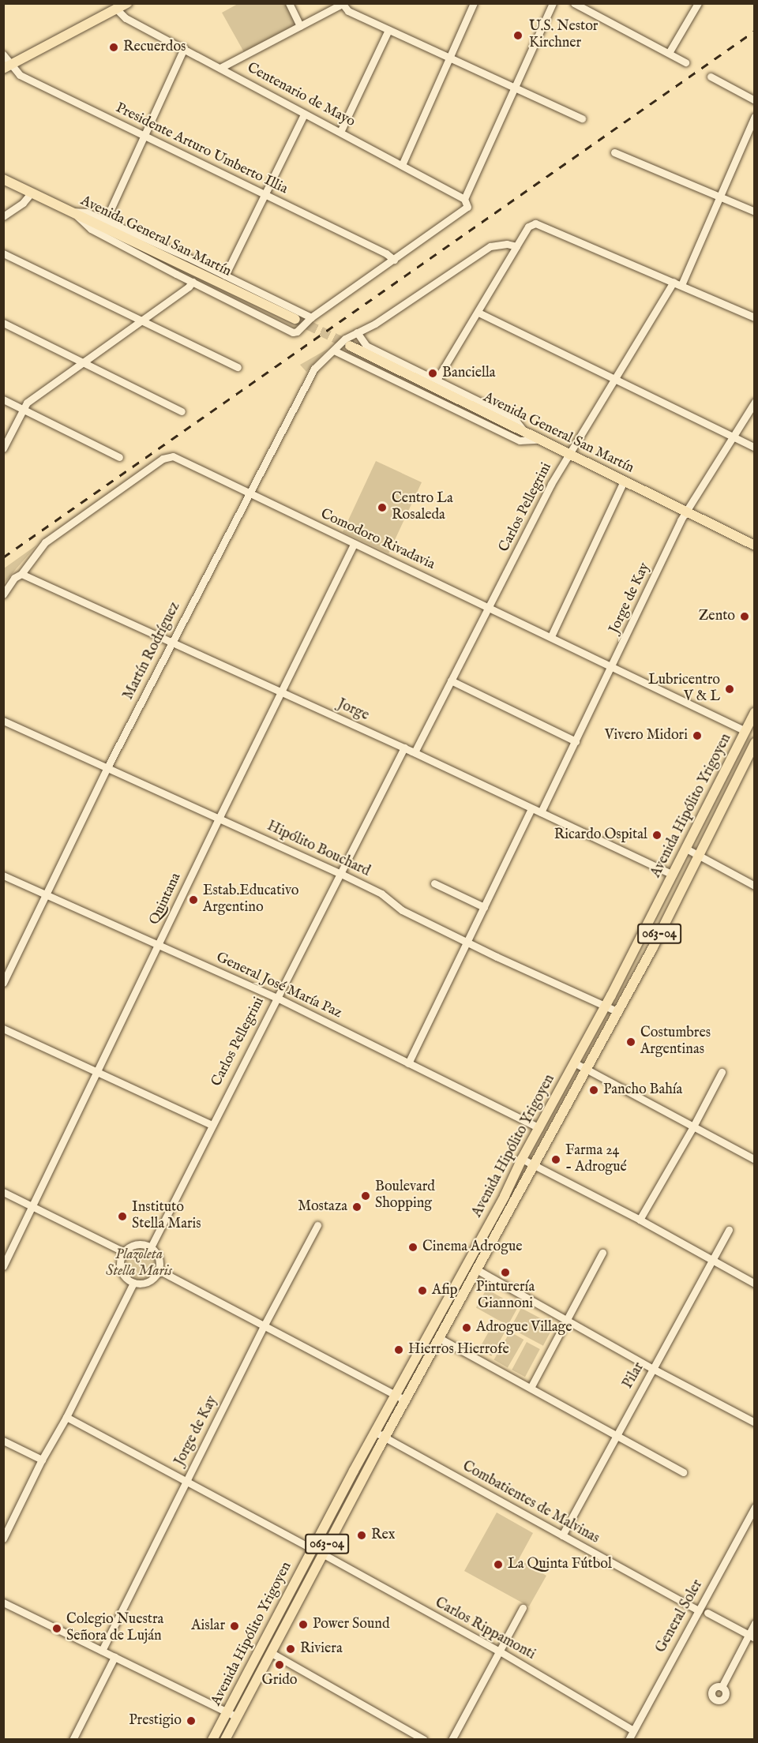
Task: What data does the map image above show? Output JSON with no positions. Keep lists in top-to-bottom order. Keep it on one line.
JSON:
{"streets":{"main road":["Avenida General San Martín","Avenida Hipólito Yrigoyen","063-04"],"street":["Centenario de Mayo","Presidente Arturo Umberto Illia","Carlos Pellegrini","Comodoro Rivadavia","Jorge de Kay","Martín Rodríguez","Jorge","Hipólito Bouchard","Quintana","General José María Paz","Pilar","Combatientes de Malvinas","General Soler","Carlos Rippamonti"]},"crossings":[["Avenida General San Martín","Carlos Pellegrini"],["Avenida General San Martín","Jorge de Kay"],["Avenida General San Martín","Martín Rodríguez"],["Carlos Pellegrini","Comodoro Rivadavia"],["Carlos Pellegrini","Jorge"],["Carlos Pellegrini","Hipólito Bouchard"],["Carlos Pellegrini","General José María Paz"],["Comodoro Rivadavia","Jorge de Kay"],["Comodoro Rivadavia","Martín Rodríguez"],["Comodoro Rivadavia","Jorge"],["Comodoro Rivadavia","Avenida Hipólito Yrigoyen"],["Comodoro Rivadavia","Quintana"],["Jorge de Kay","Jorge"],["Martín Rodríguez","Jorge"],["Martín Rodríguez","Hipólito Bouchard"],["Martín Rodríguez","General José María Paz"],["Jorge","Avenida Hipólito Yrigoyen"],["Jorge","Quintana"],["Avenida Hipólito Yrigoyen","Hipólito Bouchard"],["Avenida Hipólito Yrigoyen","General José María Paz"],["Avenida Hipólito Yrigoyen","Combatientes de Malvinas"],["Avenida Hipólito Yrigoyen","Carlos Rippamonti"],["Hipólito Bouchard","Quintana"],["Quintana","General José María Paz"],["Pilar","Combatientes de Malvinas"],["Combatientes de Malvinas","General Soler"],["General Soler","Carlos Rippamonti"]],"parks":["Plazoleta Stella Maris"],"places":["U.S. Nestor Kirchner","Recuerdos","Banciella","Centro La Rosaleda","Zento","Lubricentro V & L","Vivero Midori","Ricardo Ospital","Estab.Educativo Argentino","Costumbres Argentinas","Pancho Bahía","Farma 24 - Adrogué","Boulevard Shopping","Mostaza","Instituto Stella Maris","Cinema Adrogue","Pinturería Giannoni","Afip","Adrogue Village","Hierros Hierrofe","Rex","La Quinta Fútbol","Power Sound","Aislar","Colegio Nuestra Señora de Luján","Riviera","Grido","Prestigio"]}
